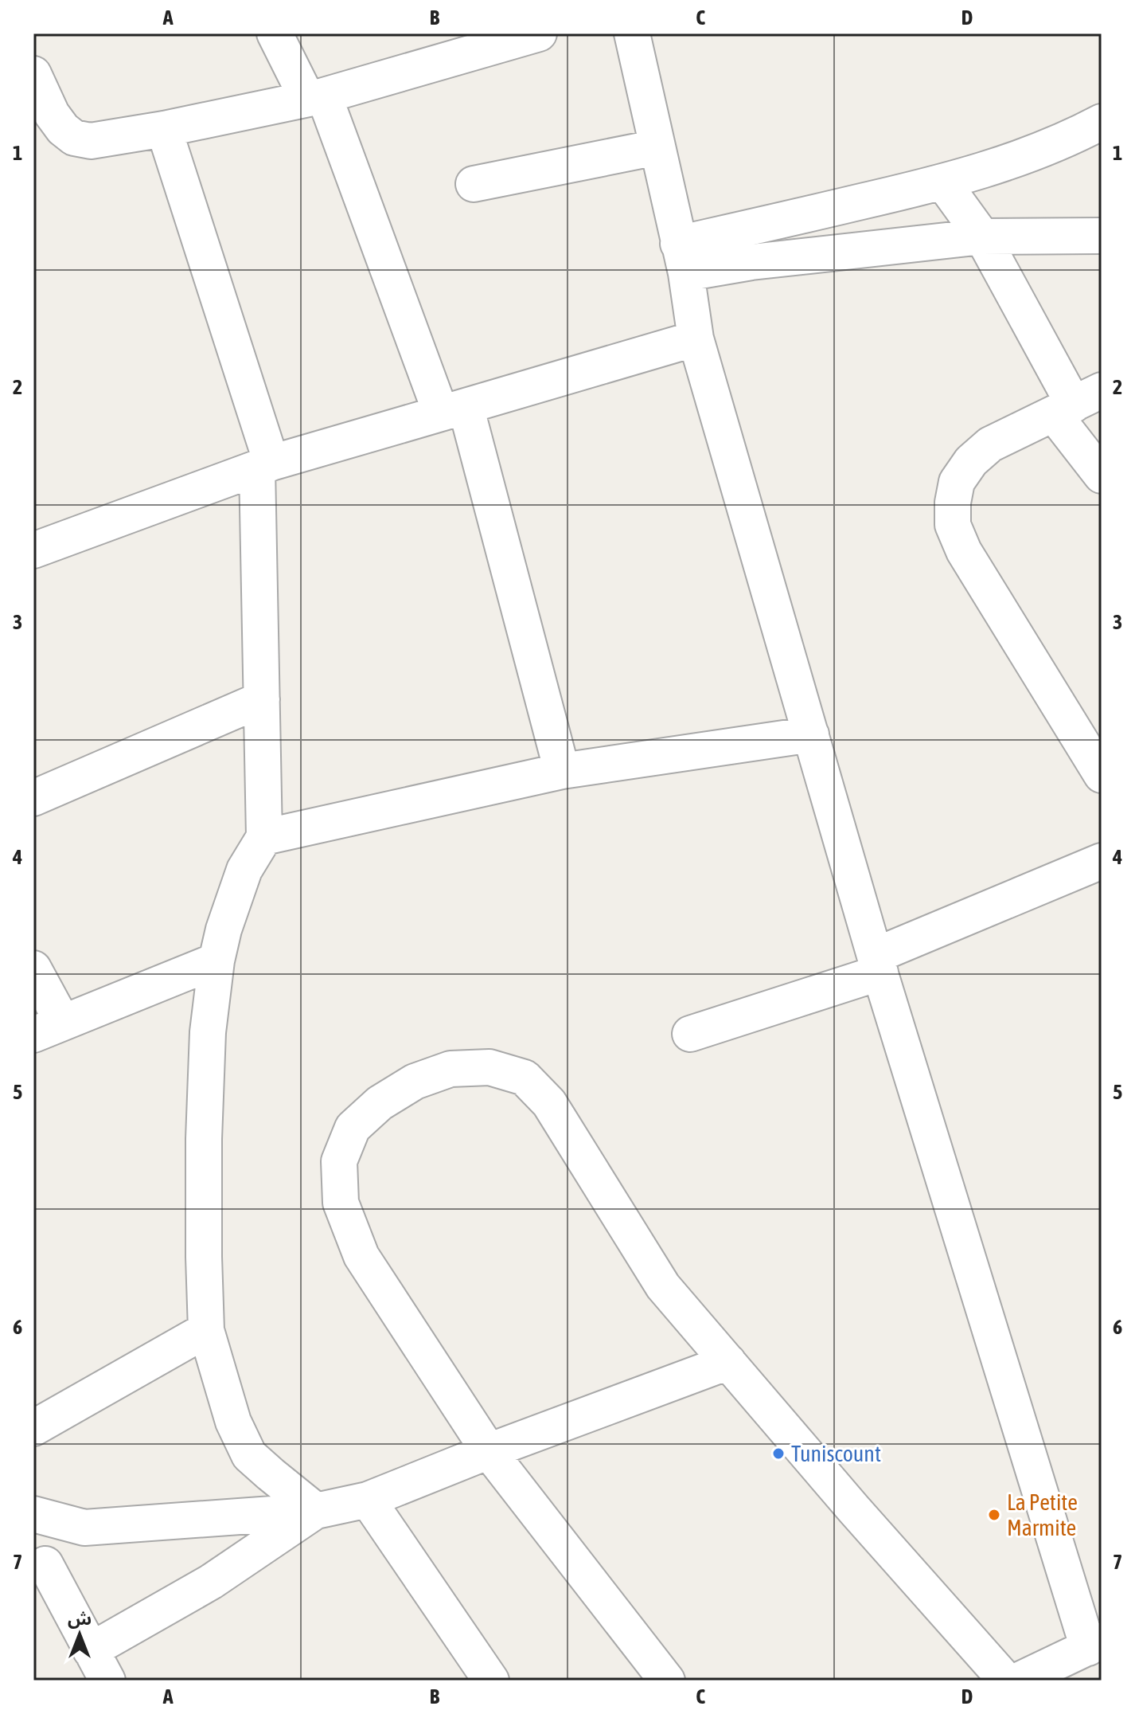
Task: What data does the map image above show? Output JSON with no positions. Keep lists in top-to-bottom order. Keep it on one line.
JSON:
{"places":["Tuniscount","La Petite Marmite"],"north":"top","grid":{"columns":["A","B","C","D"],"rows":["1","2","3","4","5","6","7"]}}
